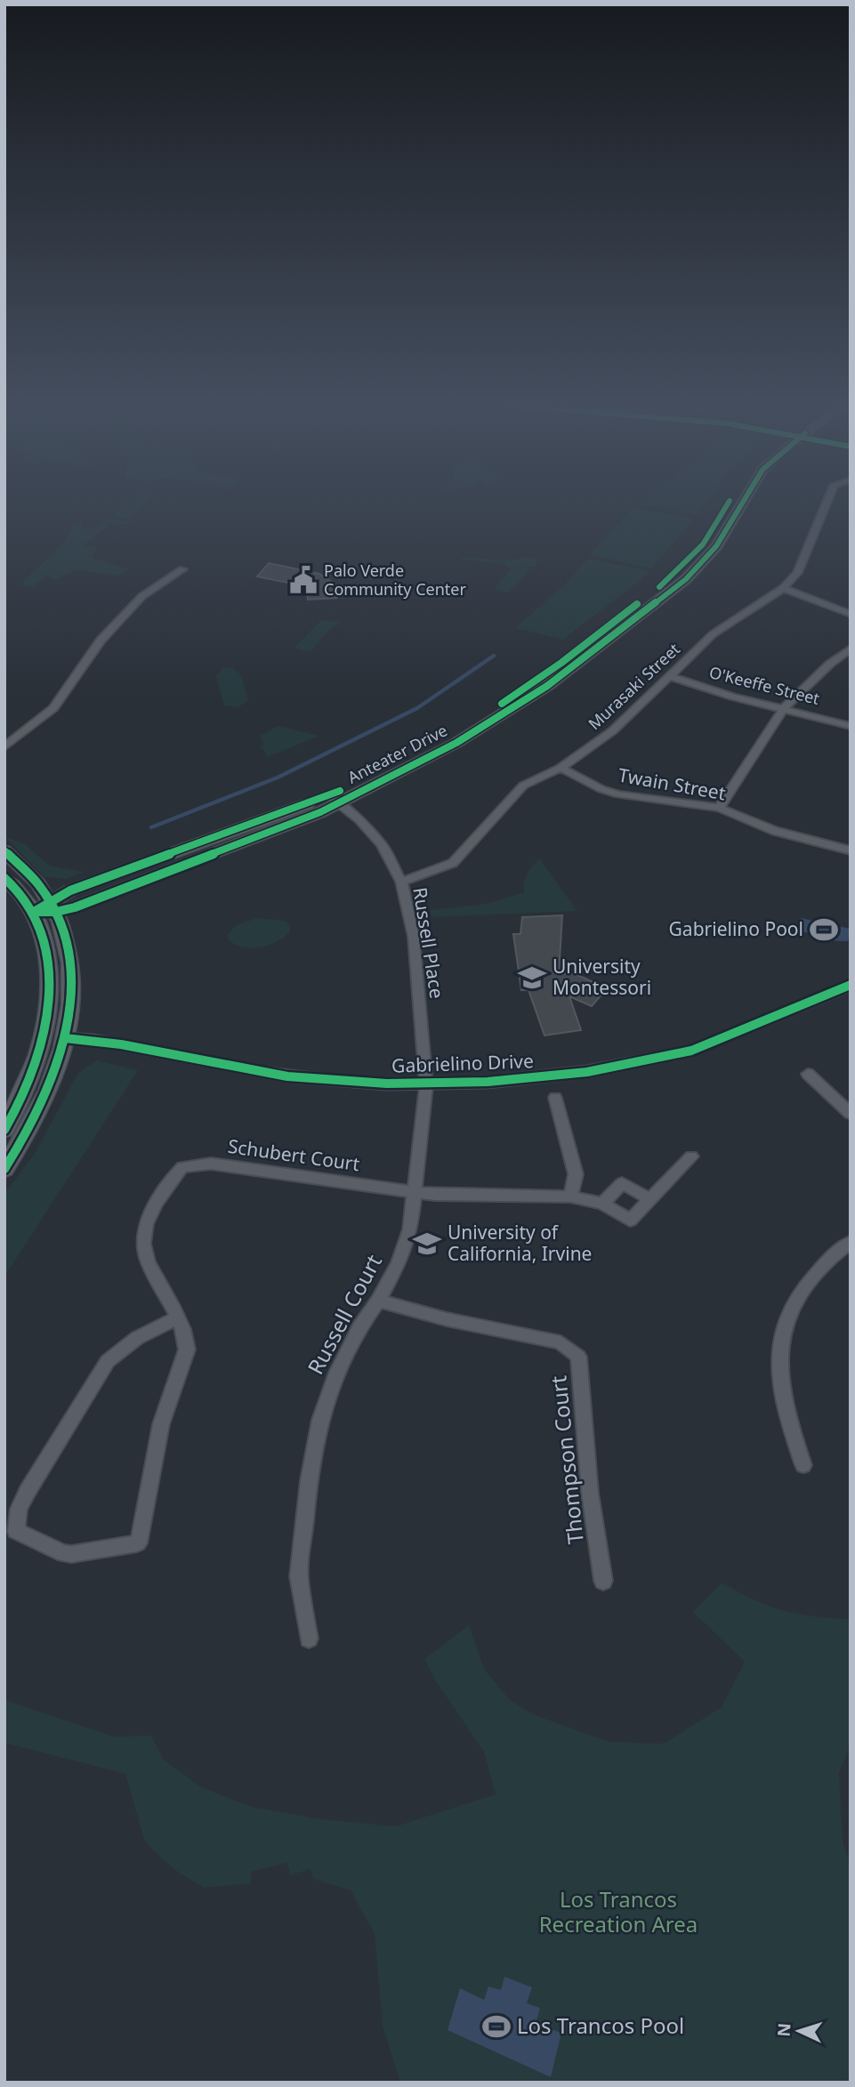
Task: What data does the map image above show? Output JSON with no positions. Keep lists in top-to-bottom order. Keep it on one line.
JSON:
{"streets":{"main road":["Anteater Drive"],"street":["O'Keeffe Street","Murasaki Street","Twain Street","Russell Place","Gabrielino Drive","Schubert Court","Russell Court","Thompson Court"]},"crossings":[["O'Keeffe Street","Murasaki Street"],["Murasaki Street","Twain Street"],["Murasaki Street","Russell Place"],["Anteater Drive","Russell Place"],["Russell Place","Gabrielino Drive"],["Russell Place","Russell Court"],["Gabrielino Drive","Russell Court"],["Schubert Court","Russell Court"],["Russell Court","Thompson Court"]],"parks":["Los Trancos Recreation Area"],"places":{"public building":["Palo Verde Community Center"],"sports":["Gabrielino Pool","Los Trancos Pool"],"school or university":["University Montessori","University of California, Irvine"]},"north":"left"}
